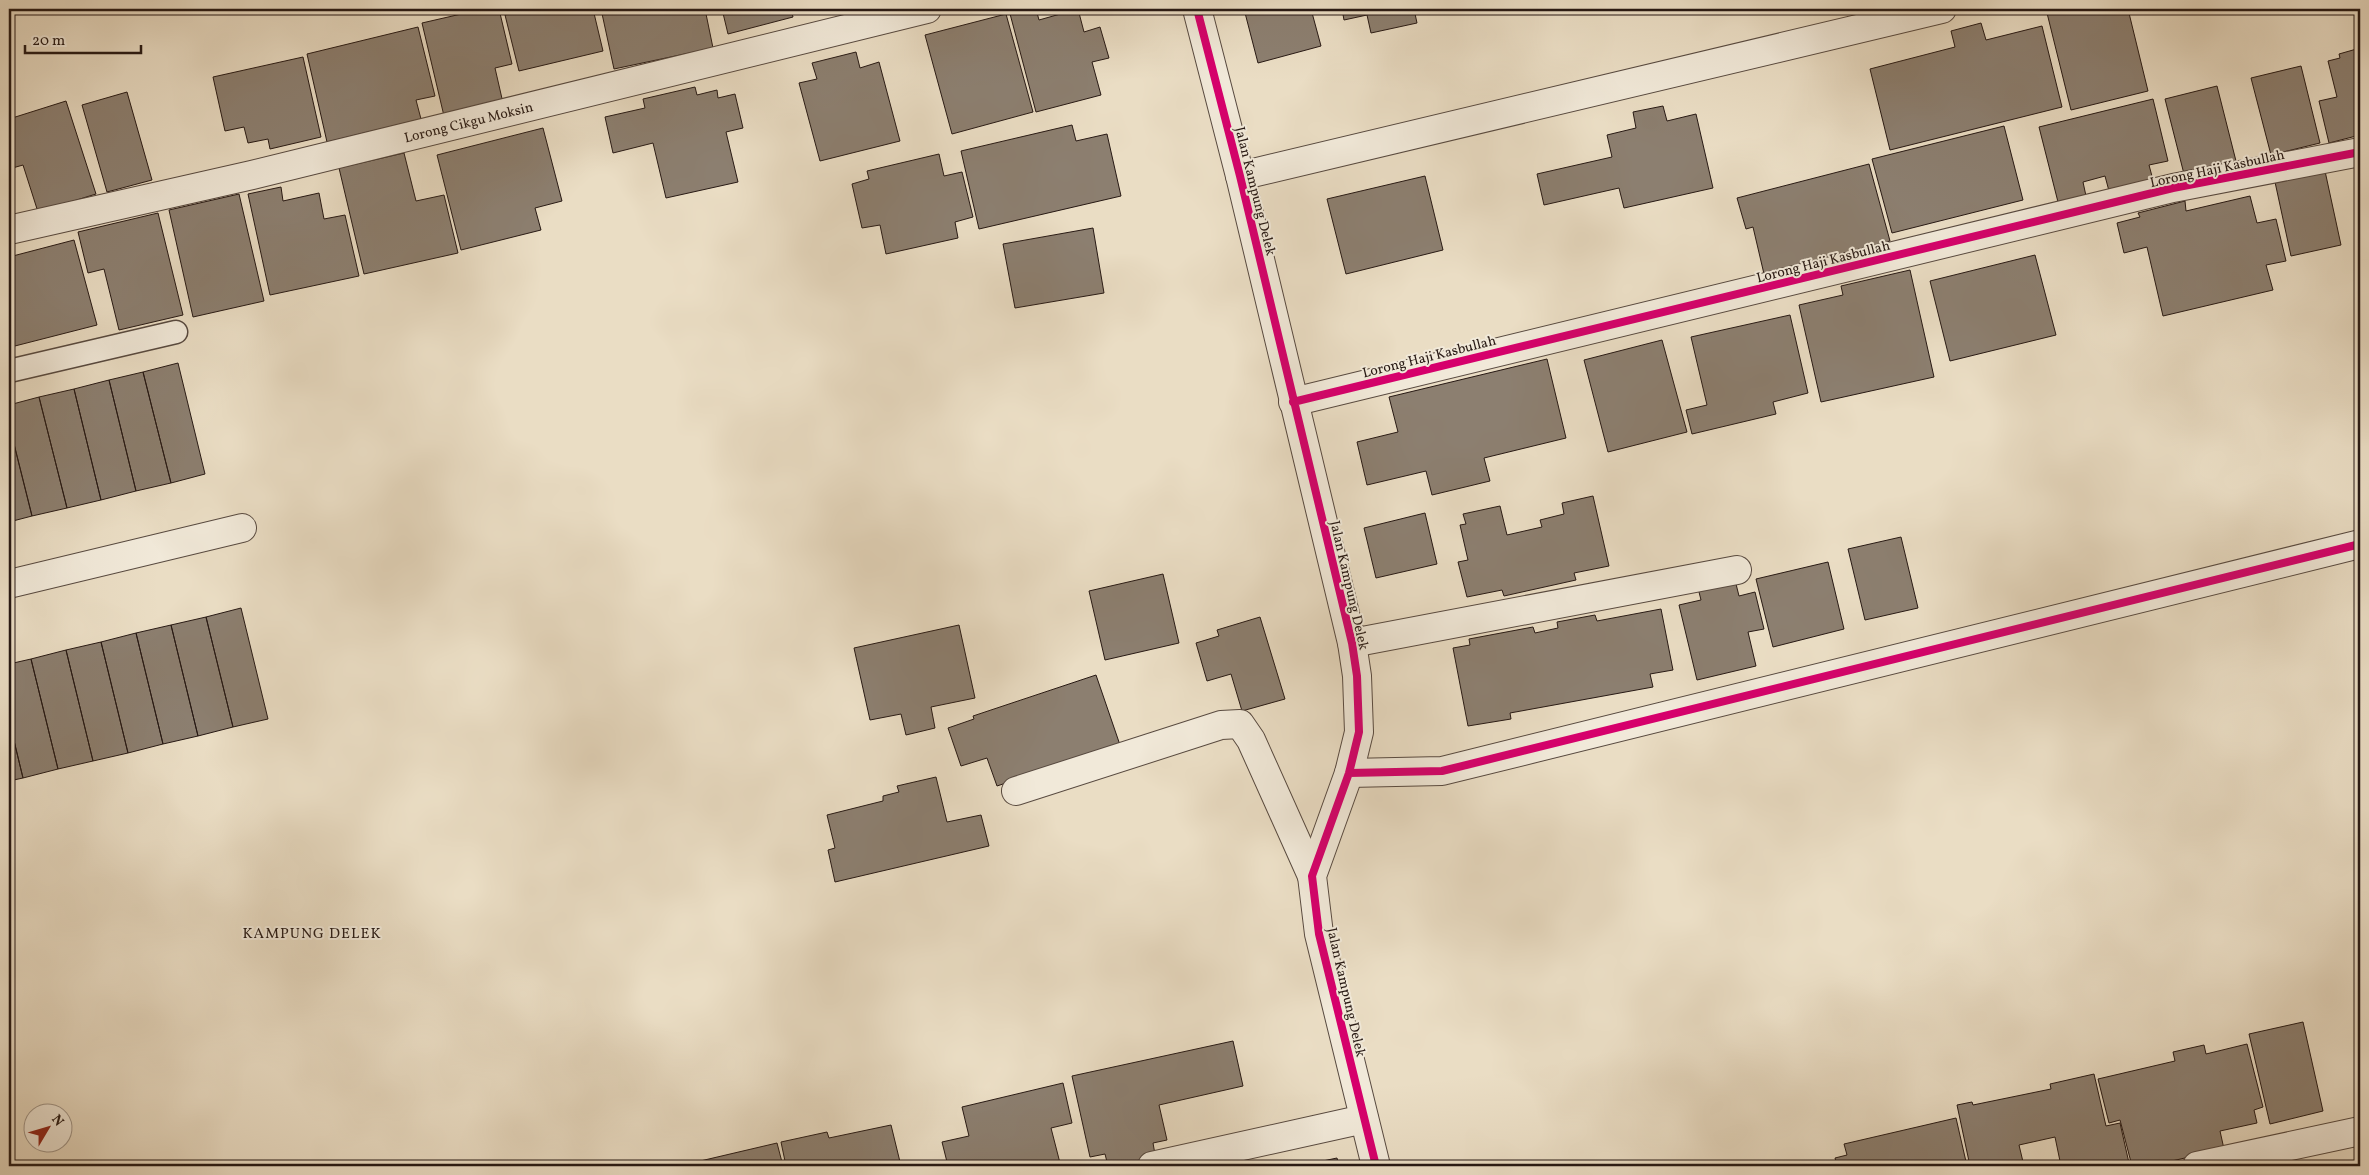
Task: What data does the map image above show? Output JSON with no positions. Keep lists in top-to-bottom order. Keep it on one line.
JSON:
{"streets":{"street":["Lorong Cikgu Moksin","Lorong Haji Kasbullah","Jalan Kampung Delek"]},"crossings":[["Lorong Haji Kasbullah","Jalan Kampung Delek"]],"districts":["KAMPUNG DELEK"],"scale_bar":"20 m","north":"top right"}
